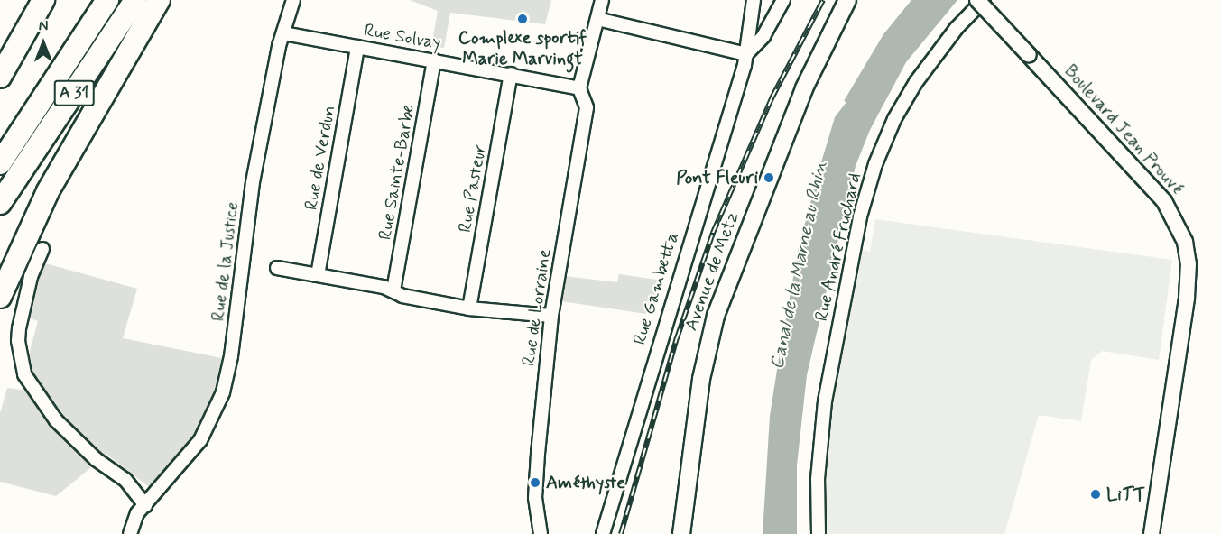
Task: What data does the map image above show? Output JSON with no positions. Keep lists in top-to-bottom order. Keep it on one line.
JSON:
{"streets":{"highway":["A 31"],"main road":["Avenue de Metz"],"street":["Rue Solvay","Boulevard Jean Prouvé","Rue de Verdun","Rue Sainte-Barbe","Rue Pasteur","Rue André Fruchard","Rue de la Justice","Rue Gambetta","Rue de Lorraine"]},"crossings":[["Rue Solvay","Rue de Verdun"],["Rue Solvay","Rue Sainte-Barbe"],["Rue Solvay","Rue Pasteur"],["Rue Solvay","Rue de la Justice"],["Rue Solvay","Rue de Lorraine"]],"water":["Canal de la Marne au Rhin"],"places":["Complexe sportif Marie Marvingt","Pont Fleuri","Améthyste","LiTT"],"north":"top"}
